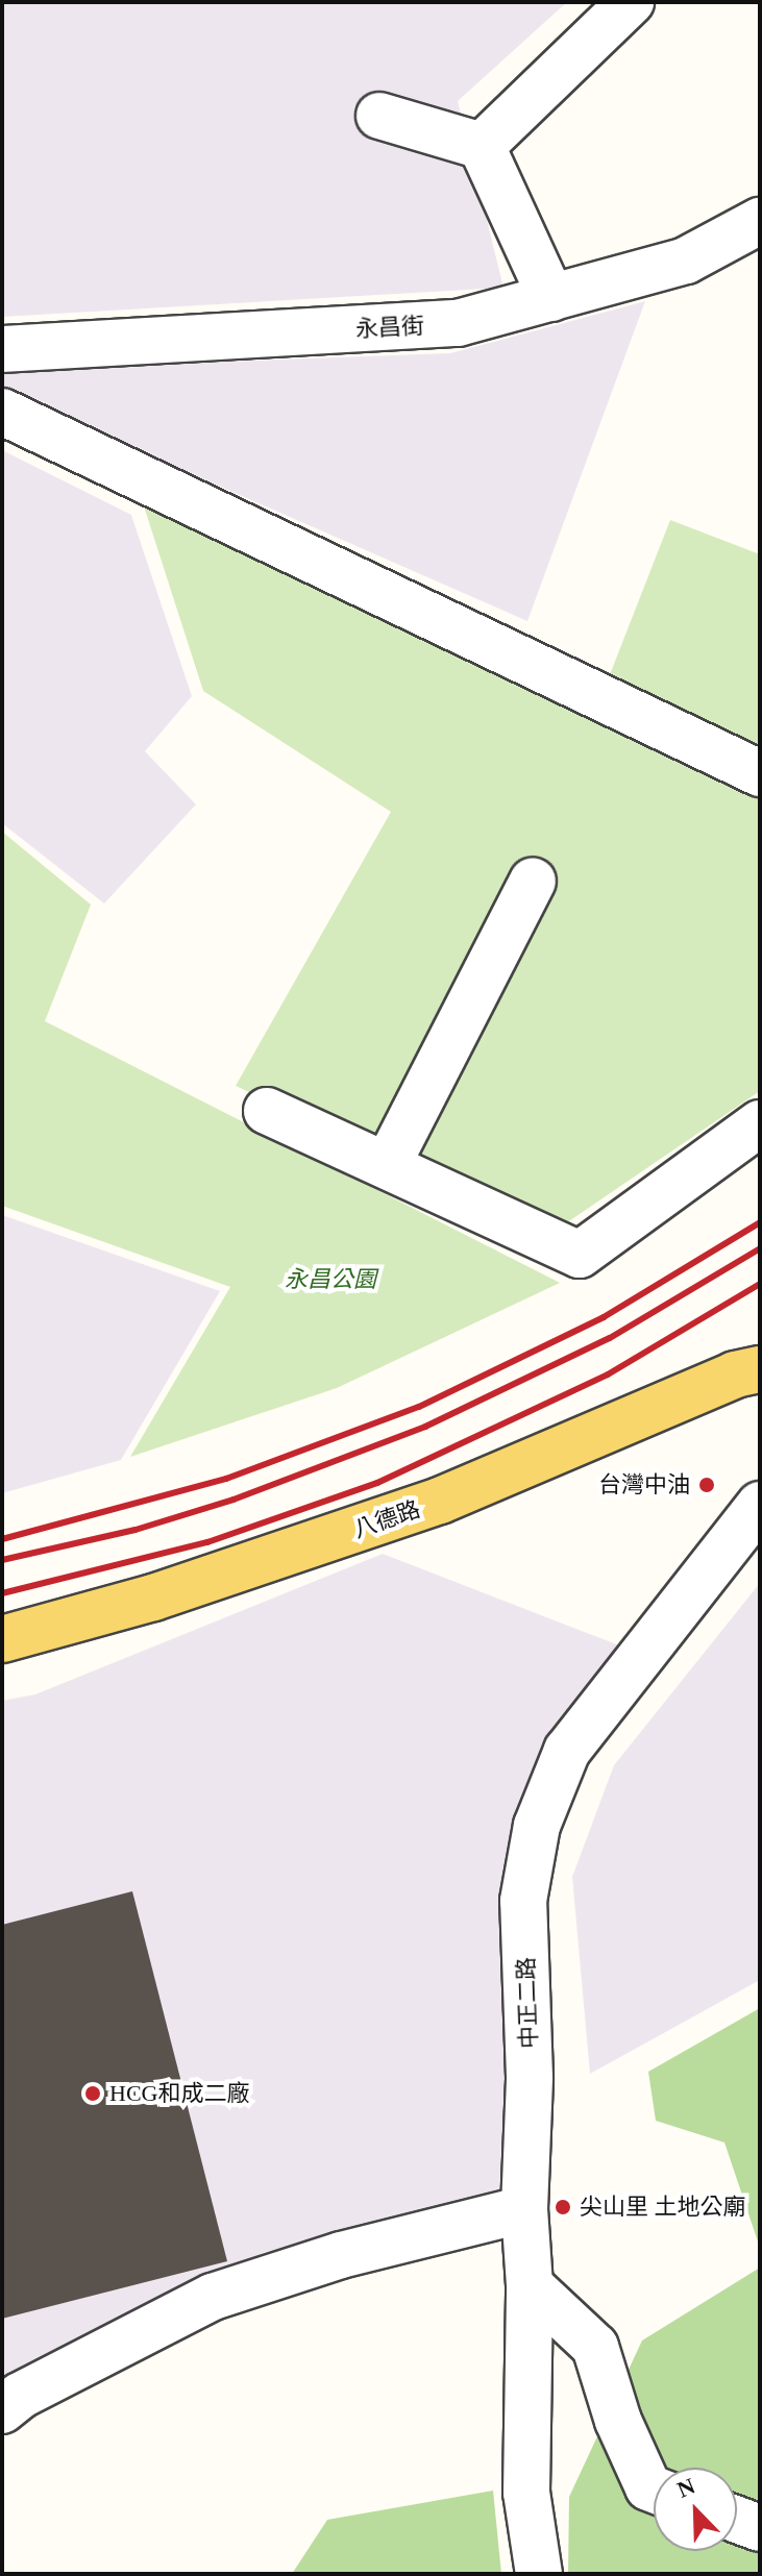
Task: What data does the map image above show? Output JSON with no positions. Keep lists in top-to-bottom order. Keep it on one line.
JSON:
{"streets":{"main road":["八德路"],"street":["永昌街","中正二路"]},"parks":["永昌公園"],"places":["台灣中油","HCG和成二廠","尖山里 土地公廟"],"north":"top left"}
